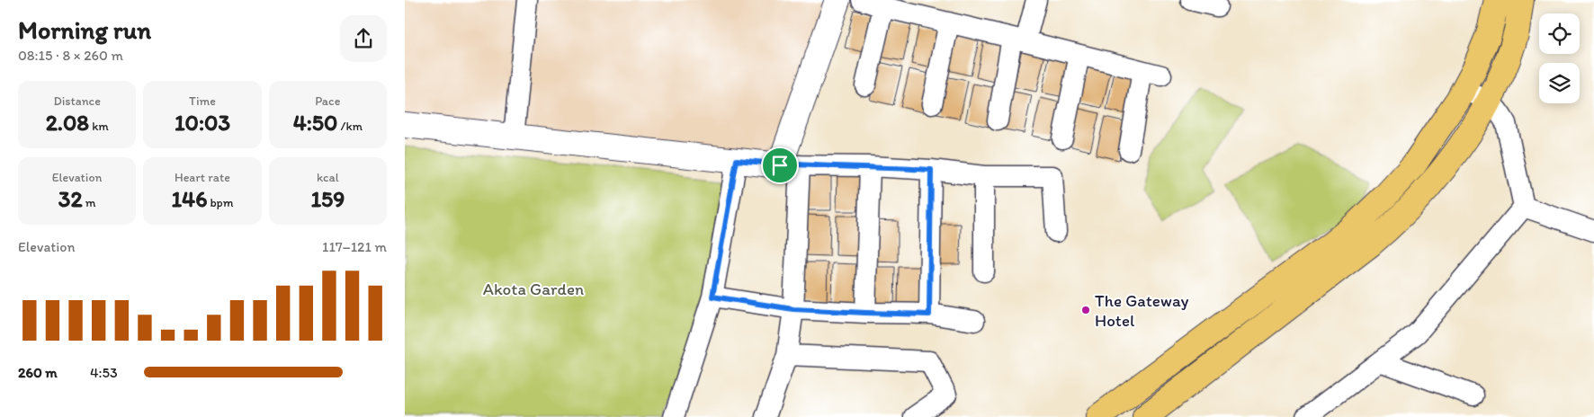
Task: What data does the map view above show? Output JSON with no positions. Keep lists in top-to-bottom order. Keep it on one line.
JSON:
{"parks":["Akota Garden"],"places":["The Gateway Hotel"],"page":{"heading":["Morning run","08:15 · 8 × 260 m"],"stats":[["Distance","2.08 km"],["Time","10:03"],["Pace","4:50 /km"],["Elevation","32 m"],["Heart rate","146 bpm"],["kcal","159"]],"chart":["Elevation","117–121 m"],"list":[{"name":"260 m","note":"4:53"}]}}
